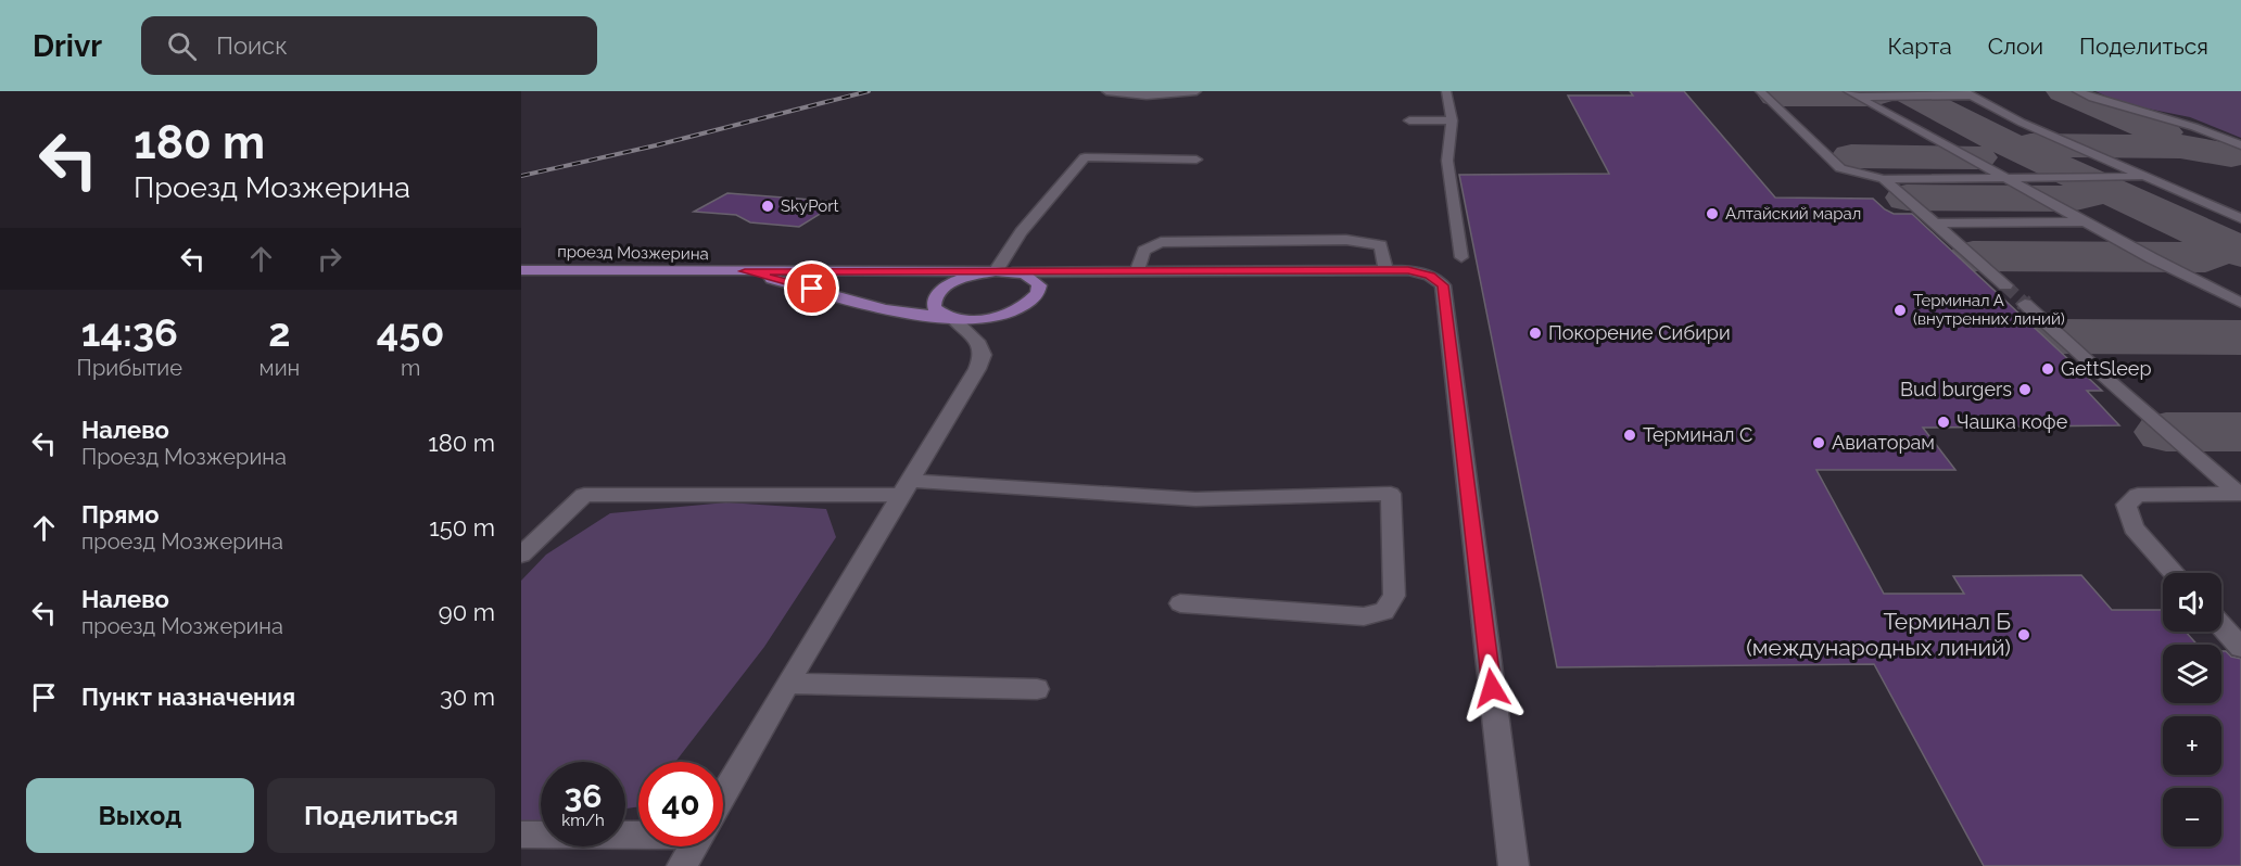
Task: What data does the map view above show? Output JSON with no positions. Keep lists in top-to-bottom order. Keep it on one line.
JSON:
{"streets":{"main road":["проезд Мозжерина"]},"places":["SkyPort","Алтайский марал","Терминал А (внутренних линий)","Покорение Сибири","GettSleep","Bud burgers","Чашка кофе","Терминал С","Авиаторам","Терминал Б (международных линий)"],"page":{"header":"Drivr","search":"Поиск","nav":["Карта","Слои","Поделиться"],"turn":["180 m","Проезд Мозжерина"],"eta":["14:36","Прибытие","2","мин","450","m"],"list":[{"name":"Налево","note":"Проезд Мозжерина","value":"180 m"},{"name":"Прямо","note":"проезд Мозжерина","value":"150 m"},{"name":"Налево","note":"проезд Мозжерина","value":"90 m"},{"name":"Пункт назначения","value":"30 m"}],"map_buttons":["+","−"],"speed":"36 km/h","limit":"40","buttons":["Выход","Поделиться"]}}
